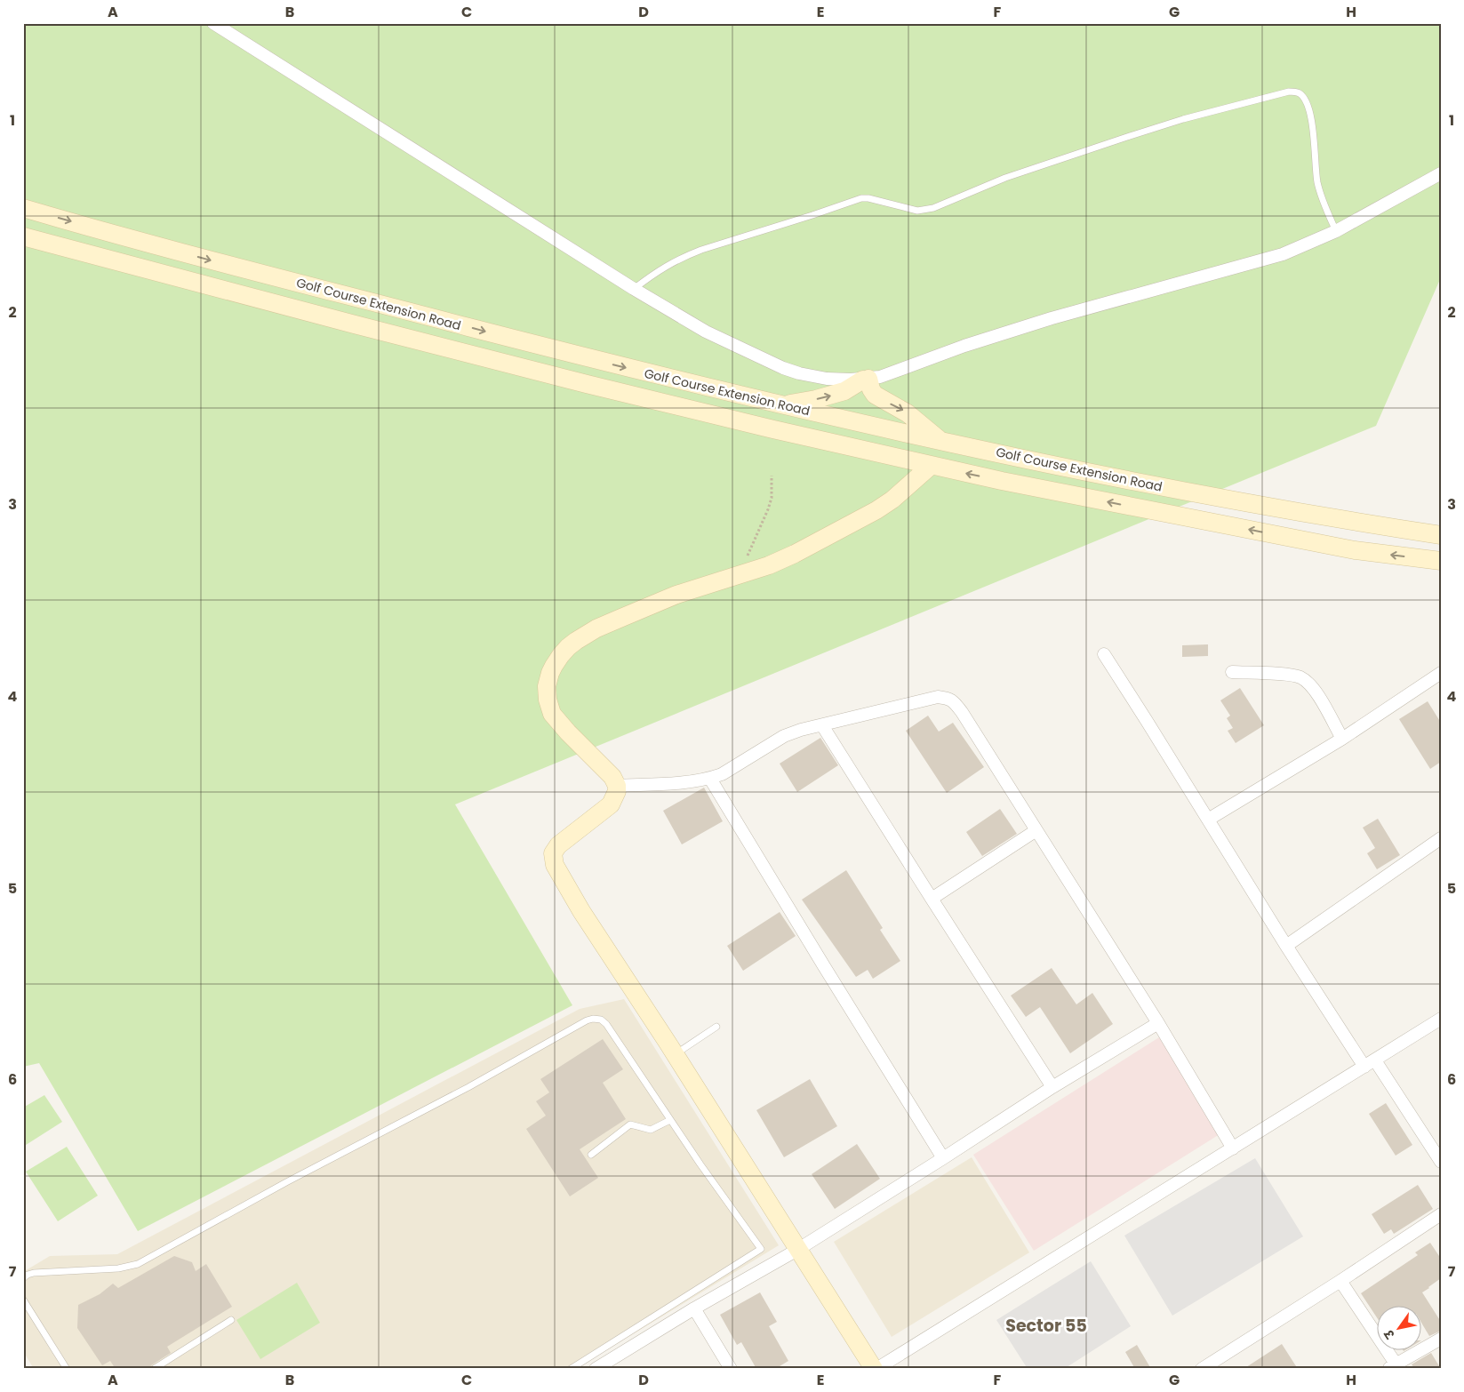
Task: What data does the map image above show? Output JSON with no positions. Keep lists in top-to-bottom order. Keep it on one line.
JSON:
{"streets":{"main road":["Golf Course Extension Road"]},"districts":["Sector 55"],"north":"bottom left","grid":{"columns":["A","B","C","D","E","F","G","H"],"rows":["1","2","3","4","5","6","7"]}}
